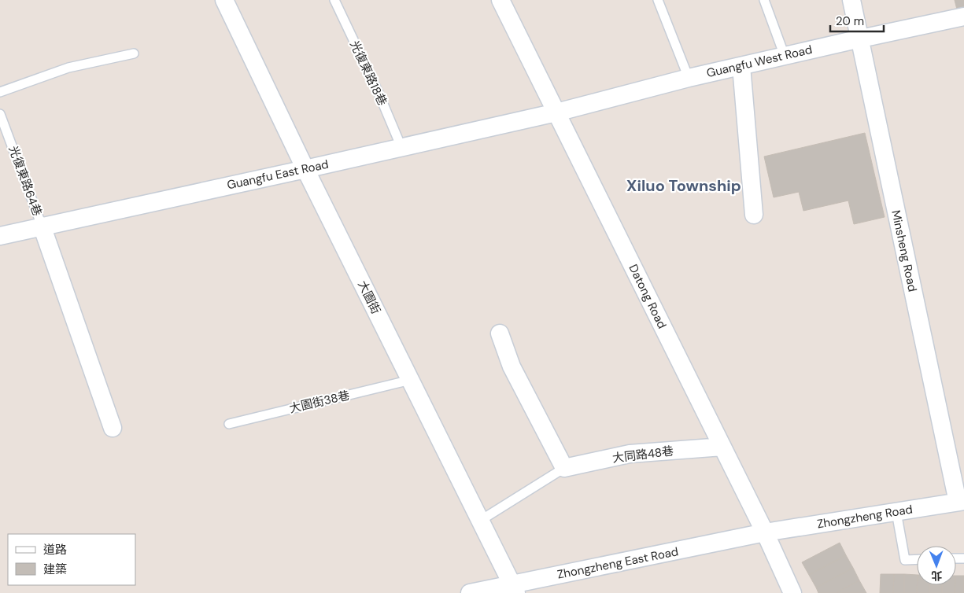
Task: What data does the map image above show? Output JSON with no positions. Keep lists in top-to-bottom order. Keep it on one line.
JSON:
{"streets":{"street":["Guangfu West Road","Guangfu East Road","Minsheng Road","Datong Road","大園街","大同路48巷","Zhongzheng Road","Zhongzheng East Road"],"lane":["光復東路18巷","光復東路64巷","大園街38巷"]},"crossings":[["Guangfu West Road","Guangfu East Road"],["Guangfu West Road","Minsheng Road"],["Guangfu West Road","Datong Road"],["光復東路18巷","Guangfu East Road"],["Guangfu East Road","光復東路64巷"],["Guangfu East Road","Datong Road"],["Guangfu East Road","大園街"],["Minsheng Road","Zhongzheng Road"],["Datong Road","大同路48巷"],["Datong Road","Zhongzheng Road"],["Datong Road","Zhongzheng East Road"],["大園街","大園街38巷"],["大園街","大同路48巷"],["大園街","Zhongzheng East Road"],["Zhongzheng Road","Zhongzheng East Road"]],"districts":["Xiluo Township"],"legend":["道路","建築"],"scale_bar":"20 m","north":"bottom"}
